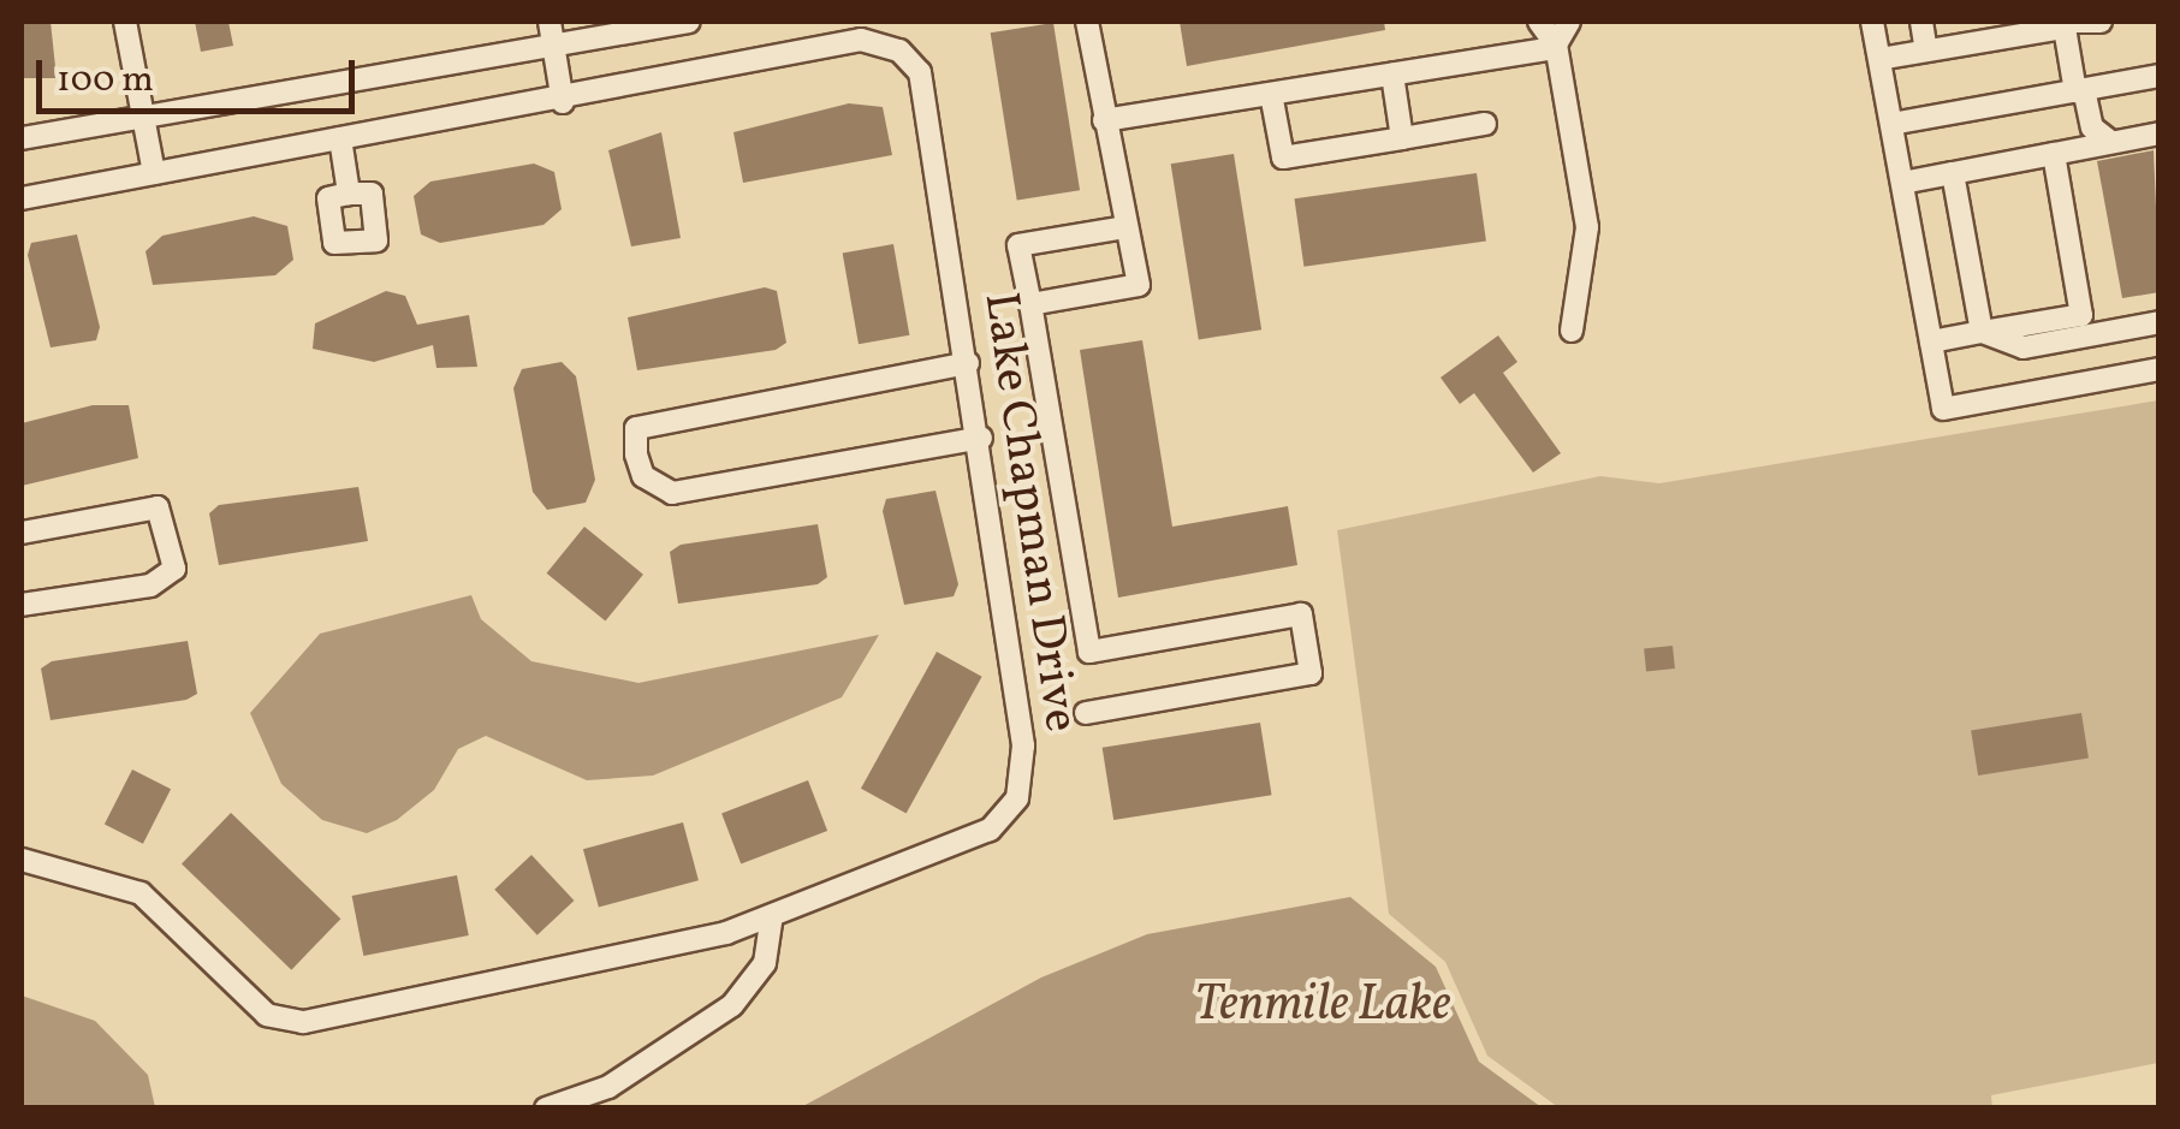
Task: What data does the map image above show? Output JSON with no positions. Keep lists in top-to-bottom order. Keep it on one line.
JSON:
{"streets":{"street":["Lake Chapman Drive"]},"water":["Tenmile Lake"],"scale_bar":"100 m"}
